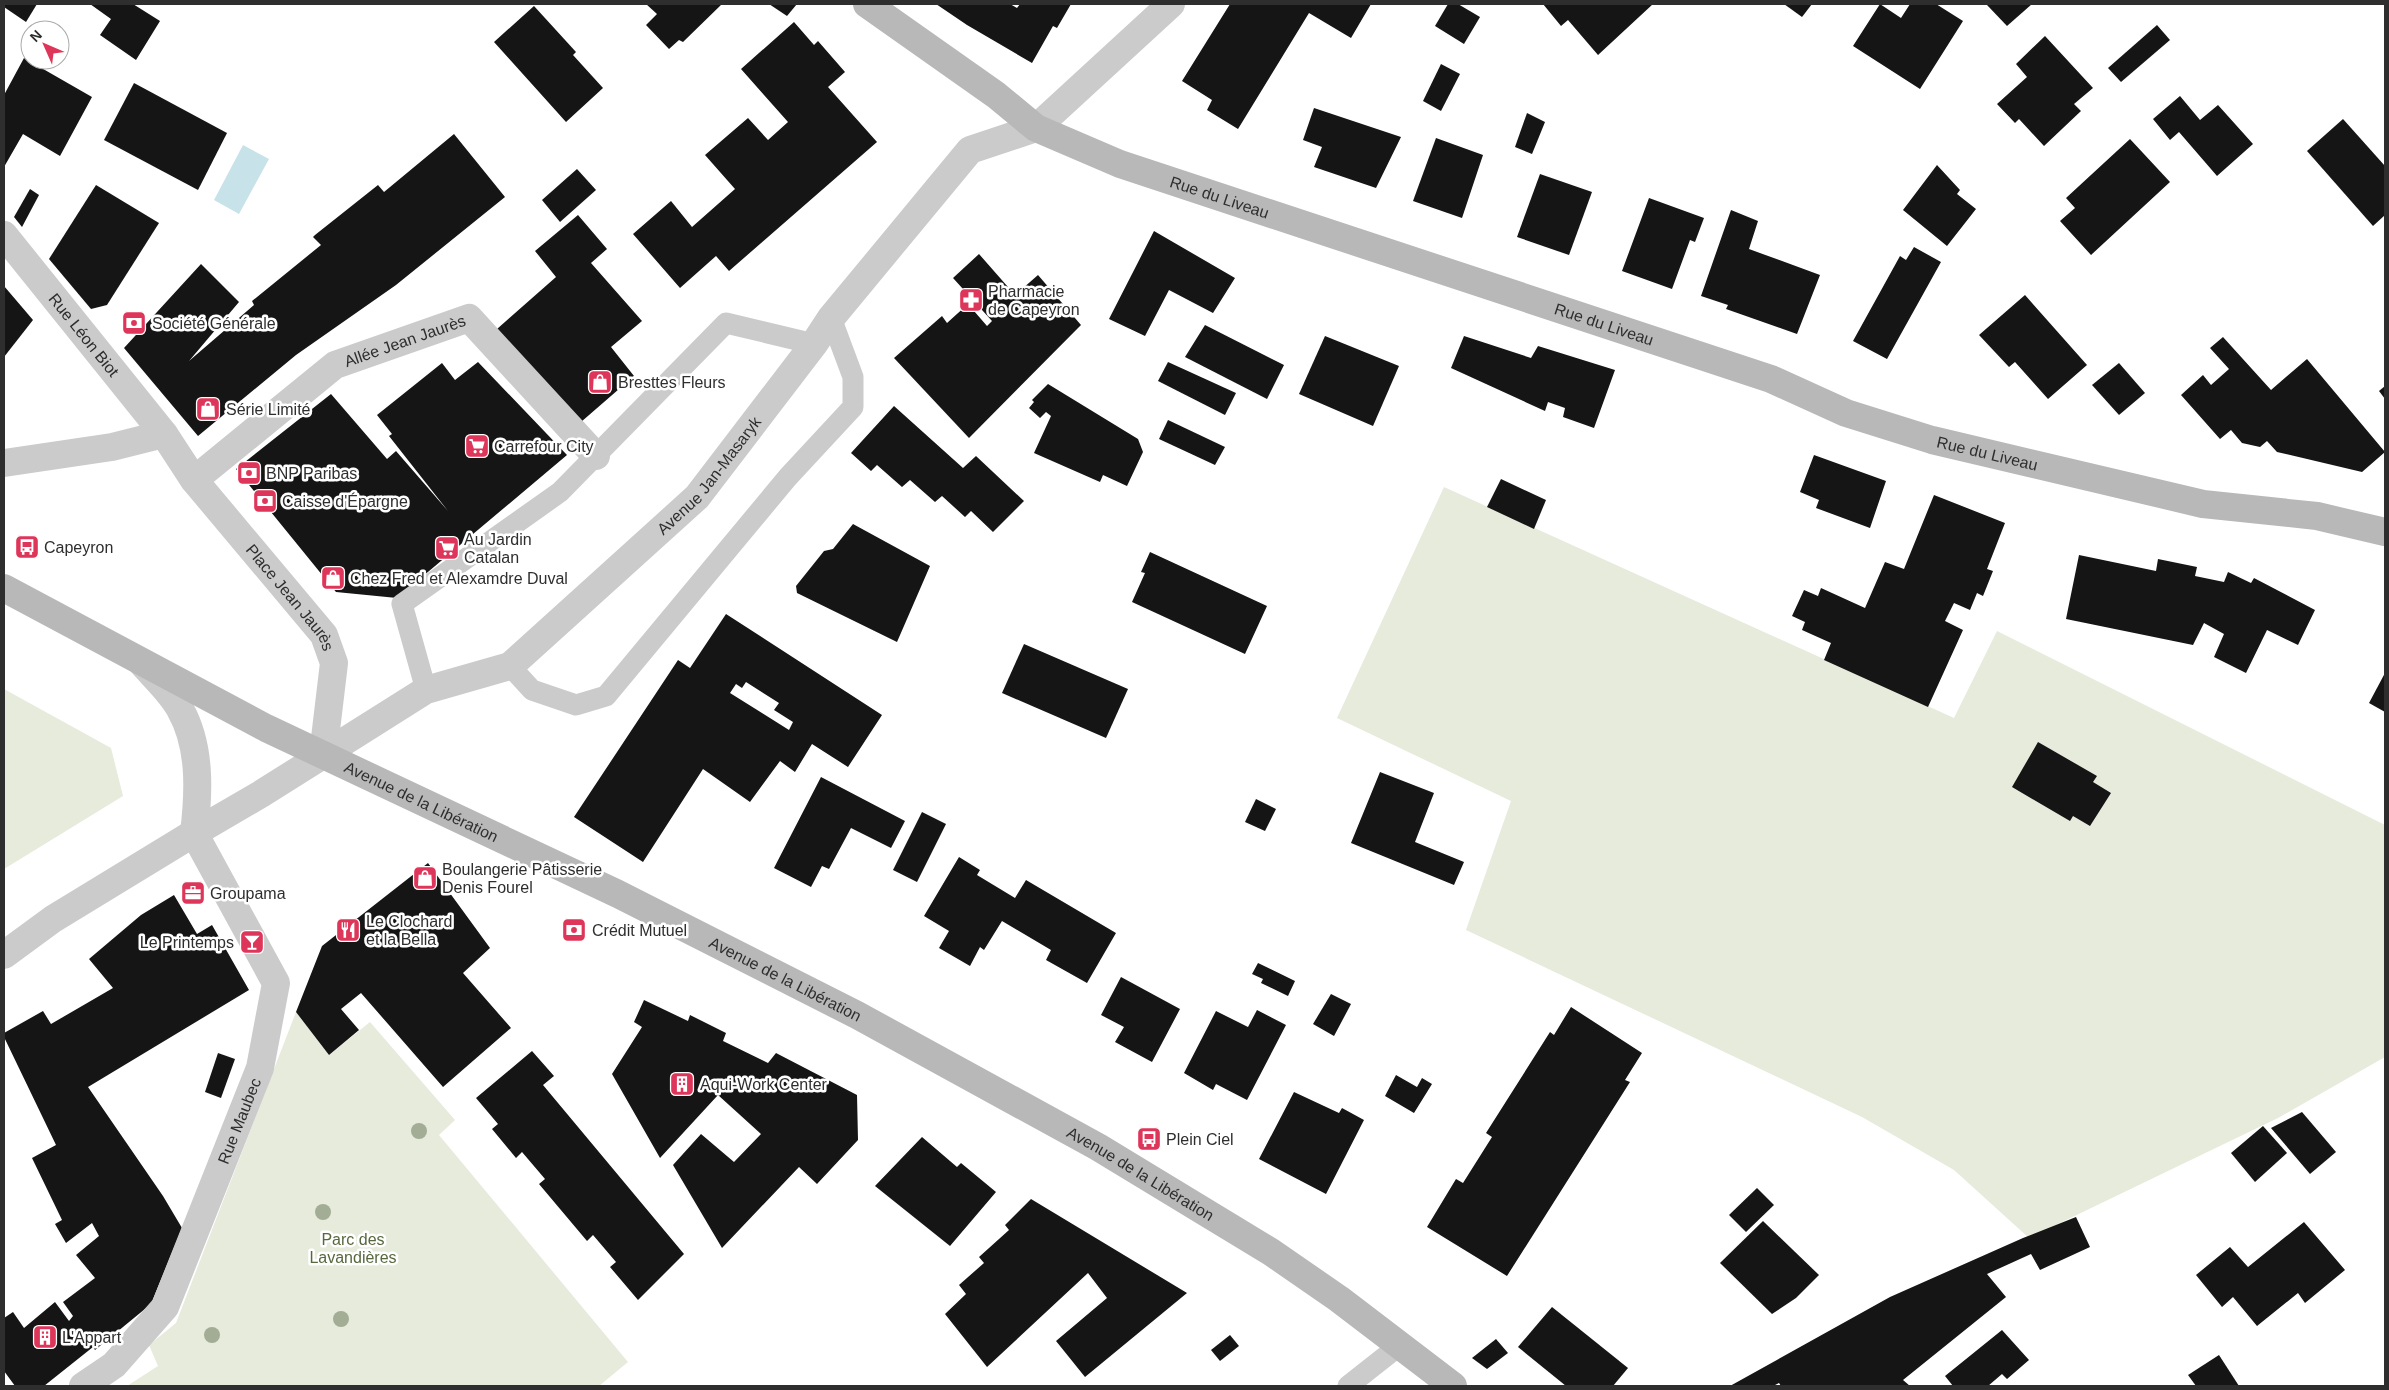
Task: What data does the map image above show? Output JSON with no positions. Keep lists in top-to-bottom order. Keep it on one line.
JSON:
{"streets":{"main road":["Rue du Liveau","Avenue de la Libération"],"street":["Rue Léon Biot","Allée Jean Jaurès","Avenue Jan-Masaryk","Place Jean Jaurès","Rue Maubec"]},"crossings":[["Rue du Liveau","Avenue Jan-Masaryk"],["Rue Léon Biot","Place Jean Jaurès"],["Allée Jean Jaurès","Place Jean Jaurès"],["Avenue Jan-Masaryk","Place Jean Jaurès"],["Avenue Jan-Masaryk","Avenue de la Libération"],["Place Jean Jaurès","Avenue de la Libération"]],"parks":["Parc des Lavandières"],"places":{"pharmacy":["Pharmacie de Capeyron"],"bank":["Société Générale","BNP Paribas","Caisse d'Épargne","Crédit Mutuel"],"shop":["Bresttes Fleurs","Série Limité","Chez Fred et Alexamdre Duval","Boulangerie Pâtisserie Denis Fourel"],"supermarket":["Carrefour City","Au Jardin Catalan"],"bus stop":["Capeyron","Plein Ciel"],"office":["Groupama"],"restaurant":["Le Clochard et la Bella"],"bar":["Le Printemps"],"building":["Aqui-Work Center","L'Appart"]},"north":"top left"}
